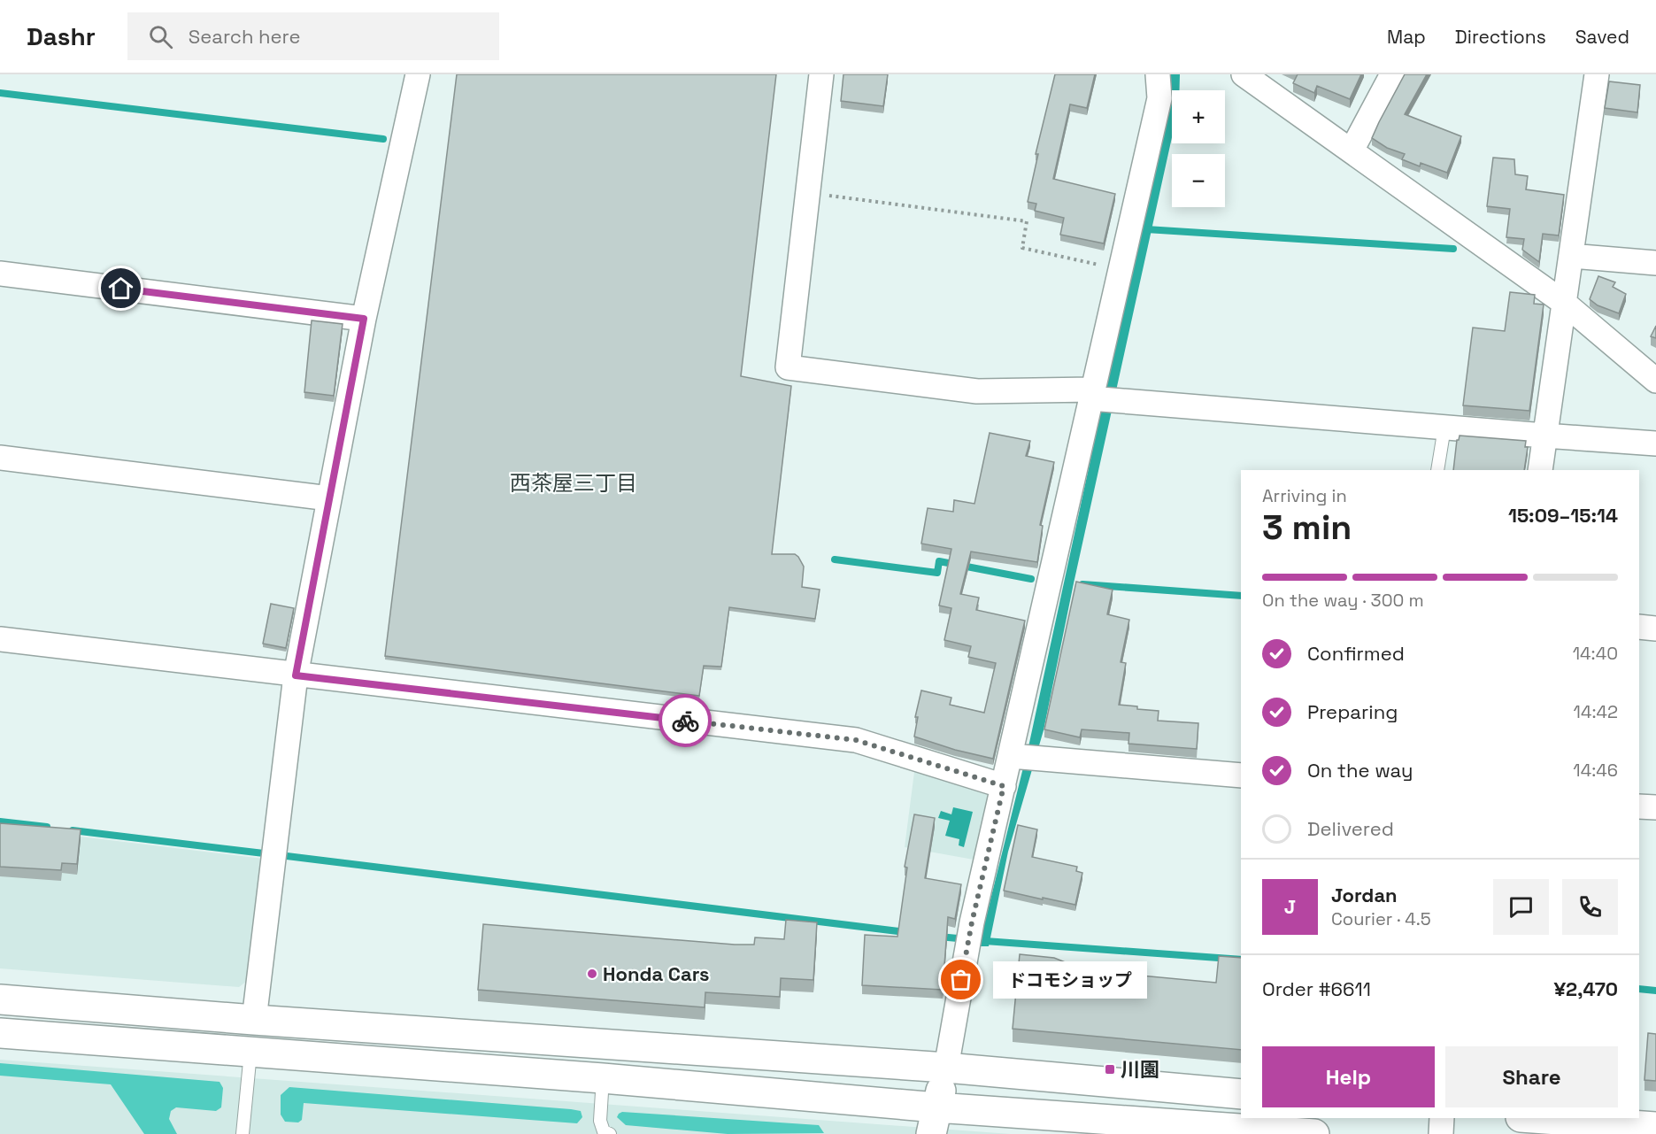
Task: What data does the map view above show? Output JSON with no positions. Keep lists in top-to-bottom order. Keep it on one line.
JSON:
{"districts":["西茶屋三丁目"],"places":{"other":["Honda Cars","ドコモショップ"],"transit":["川園"]},"page":{"header":"Dashr","search":"Search here","nav":["Map","Directions","Saved"],"map_buttons":["+","−"],"heading":["3 min","Arriving in","15:09–15:14"],"panel":["Jordan","Courier · 4.5","Order #6611","¥2,470"],"bar":"On the way · 300 m","list":[["Confirmed","14:40"],["Preparing","14:42"],["On the way","14:46"],"Delivered"],"round":"J","bubble":"ドコモショップ","buttons":["Help","Share"]}}
